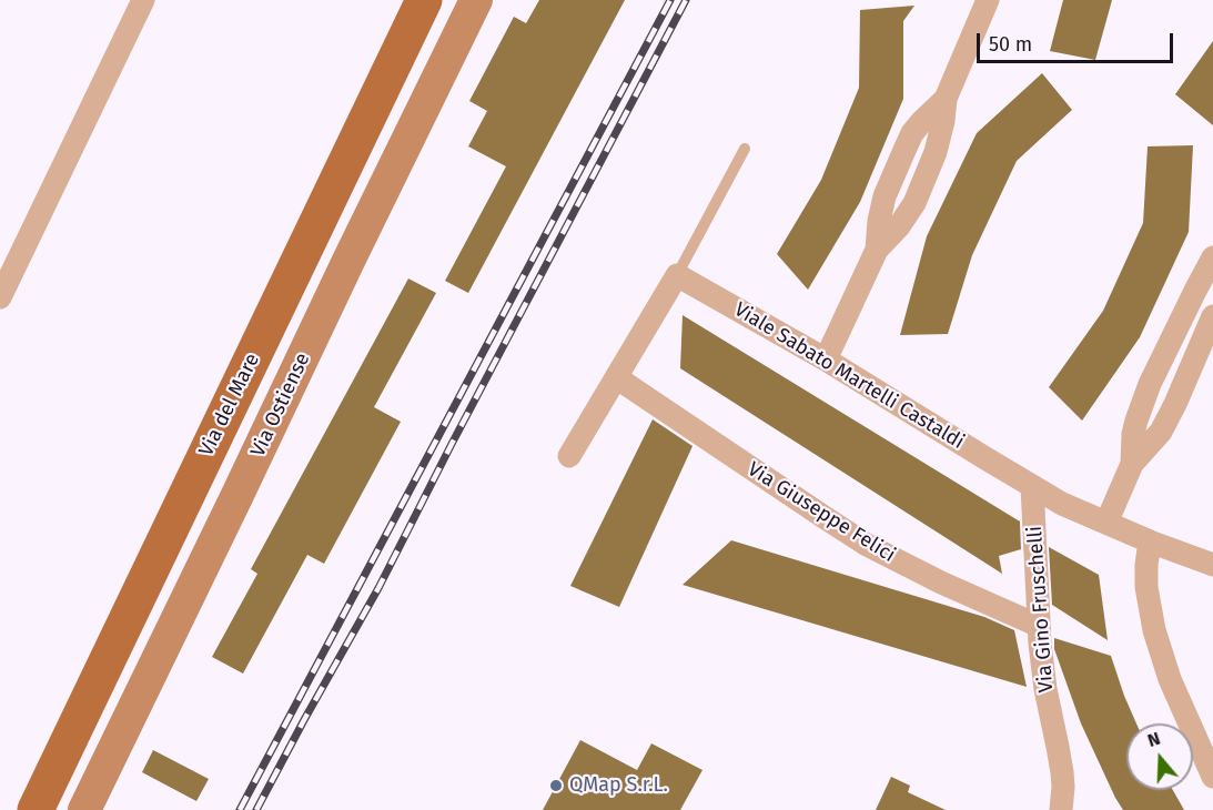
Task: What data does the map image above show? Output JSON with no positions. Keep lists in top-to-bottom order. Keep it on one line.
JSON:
{"streets":{"main road":["Via del Mare","Via Ostiense"],"street":["Viale Sabato Martelli Castaldi","Via Giuseppe Felici","Via Gino Fruschelli"]},"crossings":[["Viale Sabato Martelli Castaldi","Via Gino Fruschelli"],["Via Giuseppe Felici","Via Gino Fruschelli"]],"places":["QMap S.r.L."],"scale_bar":"50 m","north":"top"}
